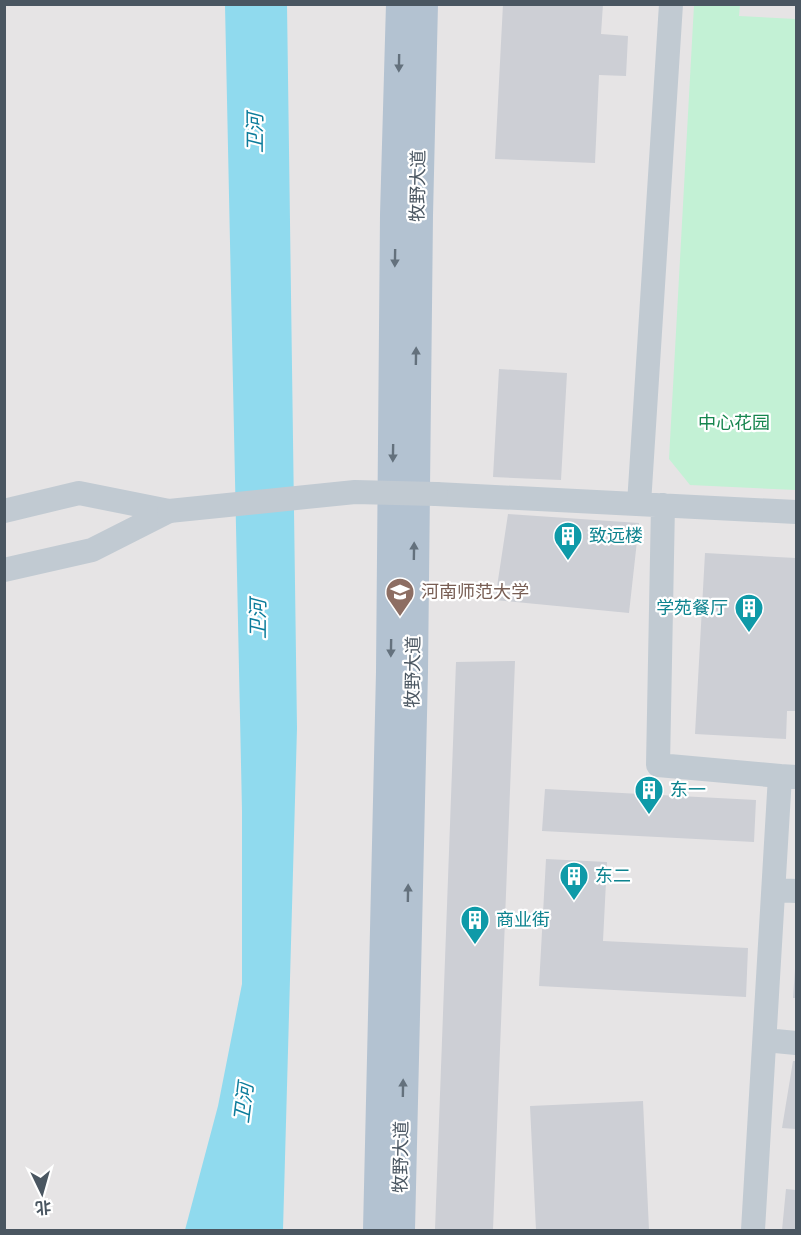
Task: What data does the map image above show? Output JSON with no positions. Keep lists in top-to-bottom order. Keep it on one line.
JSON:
{"streets":{"main road":["牧野大道"]},"water":["卫河"],"parks":["中心花园"],"places":{"building":["致远楼","学苑餐厅","东一","东二","商业街"],"school or university":["河南师范大学"]},"north":"bottom"}
